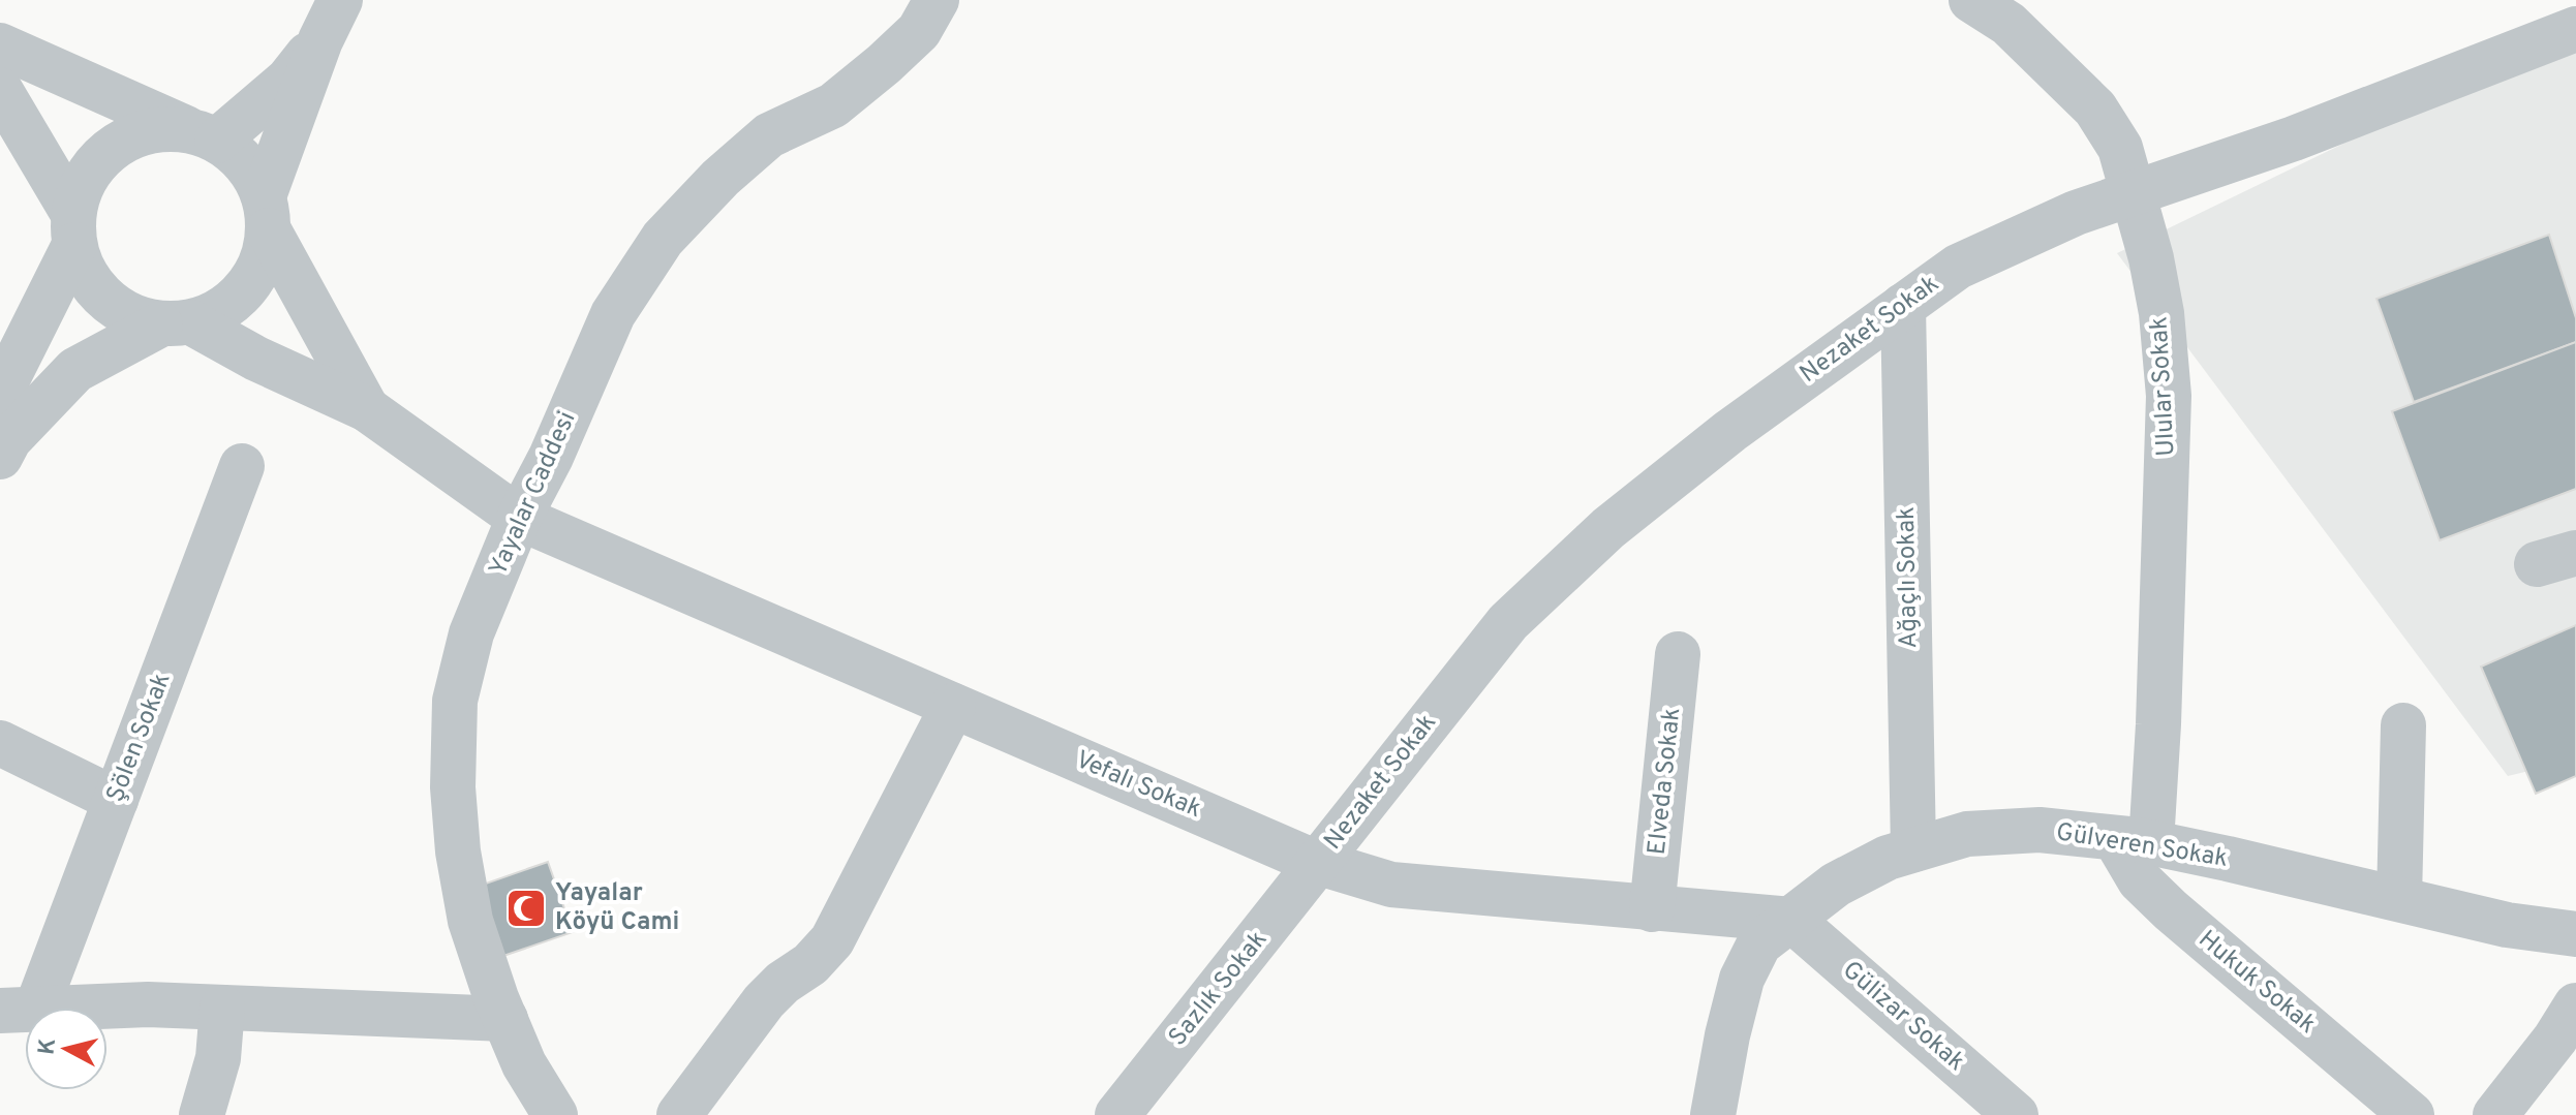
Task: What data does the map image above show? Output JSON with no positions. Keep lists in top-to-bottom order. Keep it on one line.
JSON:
{"streets":{"street":["Nezaket Sokak","Ulular Sokak","Yayalar Caddesi","Ağaçlı Sokak","Şölen Sokak","Elveda Sokak","Vefalı Sokak","Gülveren Sokak","Hukuk Sokak","Sazlık Sokak","Gülizar Sokak"]},"crossings":[["Nezaket Sokak","Ulular Sokak"],["Nezaket Sokak","Ağaçlı Sokak"],["Nezaket Sokak","Vefalı Sokak"],["Nezaket Sokak","Sazlık Sokak"],["Ulular Sokak","Gülveren Sokak"],["Ulular Sokak","Hukuk Sokak"],["Yayalar Caddesi","Şölen Sokak"],["Yayalar Caddesi","Vefalı Sokak"],["Ağaçlı Sokak","Gülveren Sokak"],["Elveda Sokak","Vefalı Sokak"],["Vefalı Sokak","Gülveren Sokak"],["Vefalı Sokak","Sazlık Sokak"],["Vefalı Sokak","Gülizar Sokak"],["Gülveren Sokak","Hukuk Sokak"],["Gülveren Sokak","Gülizar Sokak"]],"places":{"mosque":["Yayalar Köyü Cami"]},"north":"left"}
